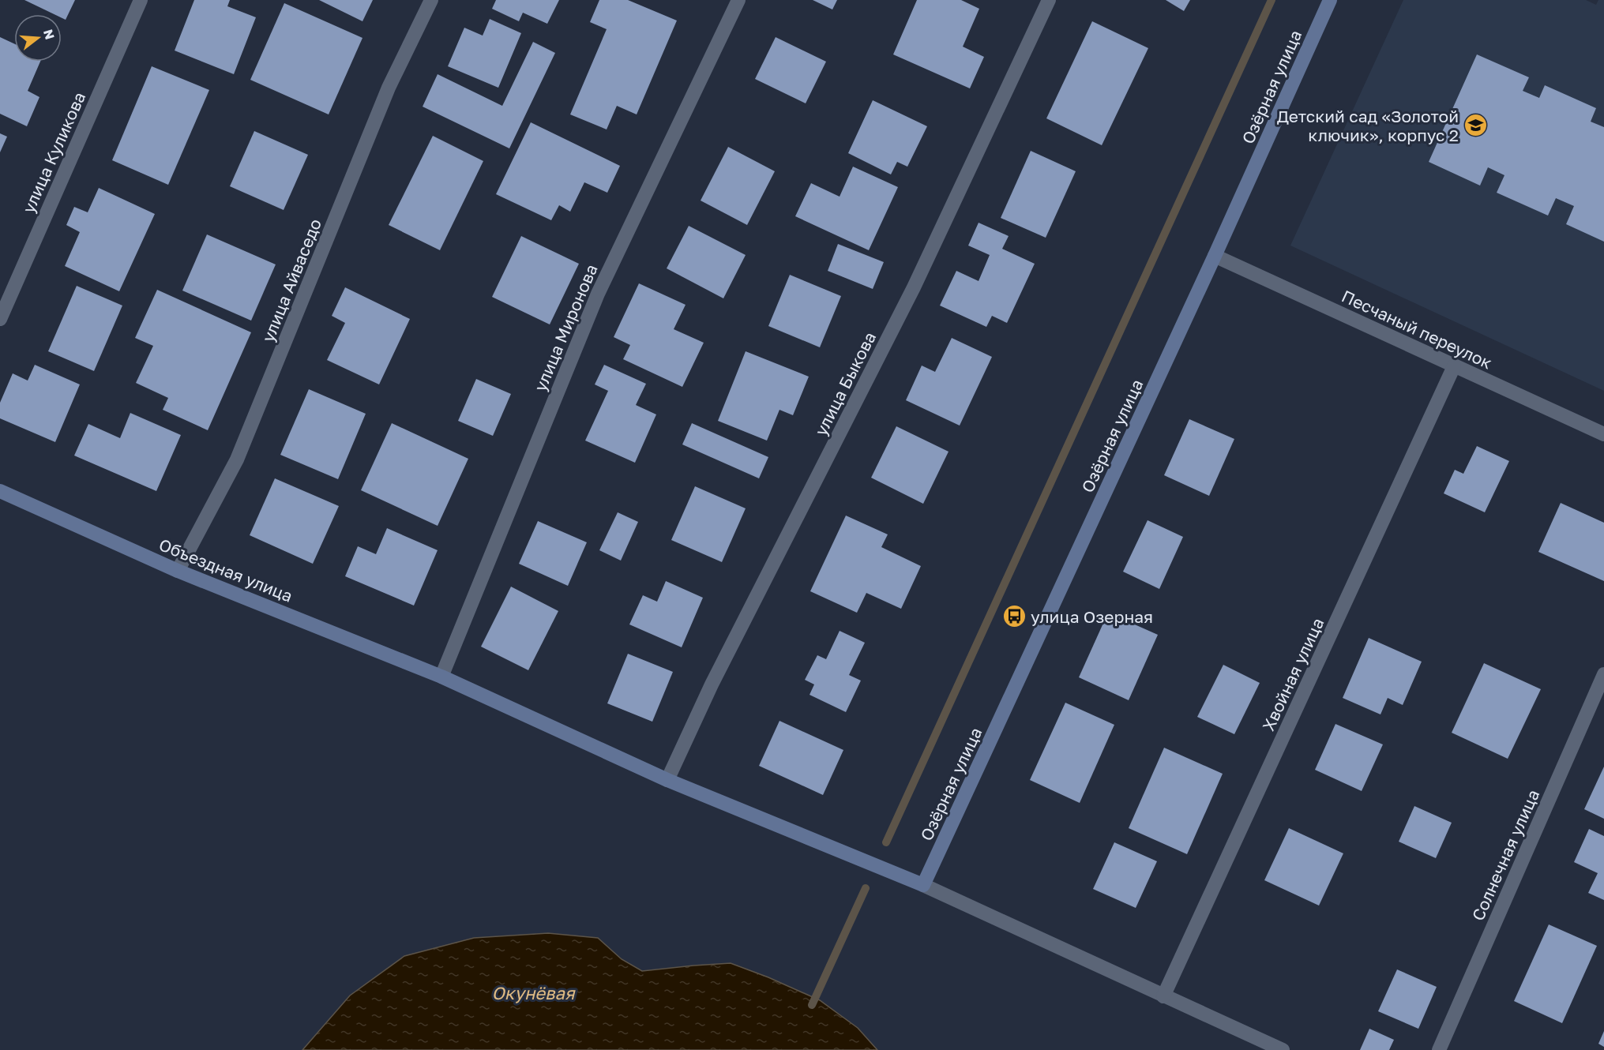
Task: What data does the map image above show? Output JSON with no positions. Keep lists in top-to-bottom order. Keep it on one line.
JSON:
{"streets":{"main road":["Озёрная улица","Объездная улица"],"street":["улица Куликова","улица Айваседо","улица Миронова","Песчаный переулок","улица Быкова","Хвойная улица","Солнечная улица"]},"crossings":[["Озёрная улица","Песчаный переулок"],["Озёрная улица","Объездная улица"],["улица Айваседо","Объездная улица"],["улица Миронова","Объездная улица"],["Песчаный переулок","Хвойная улица"],["улица Быкова","Объездная улица"]],"water":["Окунёвая"],"places":{"school or university":["Детский сад «Золотой ключик», корпус 2"],"bus stop":["улица Озерная"]},"north":"right"}
